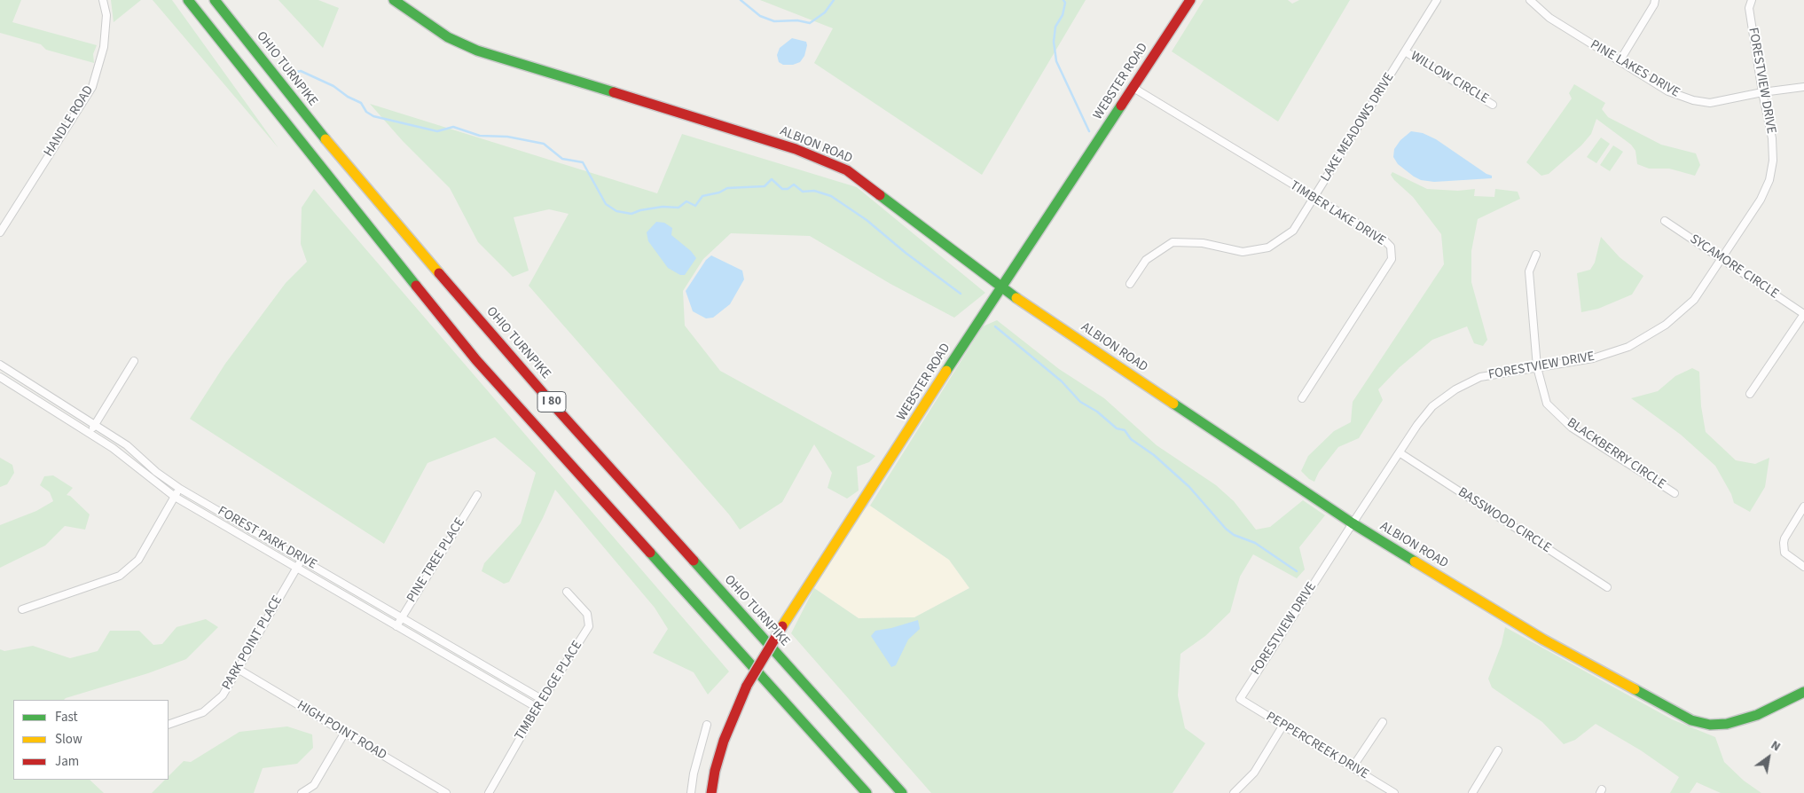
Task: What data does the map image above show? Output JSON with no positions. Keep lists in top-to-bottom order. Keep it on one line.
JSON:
{"streets":{"main road":["OHIO TURNPIKE","WEBSTER ROAD","ALBION ROAD","I 80"],"street":["PINE LAKES DRIVE","WILLOW CIRCLE","FORESTVIEW DRIVE","HANDLE ROAD","LAKE MEADOWS DRIVE","TIMBER LAKE DRIVE","SYCAMORE CIRCLE","BLACKBERRY CIRCLE","BASSWOOD CIRCLE","FOREST PARK DRIVE","PINE TREE PLACE","PARK POINT PLACE","TIMBER EDGE PLACE","HIGH POINT ROAD","PEPPERCREEK DRIVE"]},"crossings":[["PINE LAKES DRIVE","FORESTVIEW DRIVE"],["WILLOW CIRCLE","LAKE MEADOWS DRIVE"],["FORESTVIEW DRIVE","ALBION ROAD"],["FORESTVIEW DRIVE","SYCAMORE CIRCLE"],["FORESTVIEW DRIVE","BLACKBERRY CIRCLE"],["FORESTVIEW DRIVE","BASSWOOD CIRCLE"],["FORESTVIEW DRIVE","PEPPERCREEK DRIVE"],["WEBSTER ROAD","ALBION ROAD"],["WEBSTER ROAD","TIMBER LAKE DRIVE"],["LAKE MEADOWS DRIVE","TIMBER LAKE DRIVE"],["FOREST PARK DRIVE","PINE TREE PLACE"],["FOREST PARK DRIVE","PARK POINT PLACE"],["FOREST PARK DRIVE","TIMBER EDGE PLACE"],["PARK POINT PLACE","HIGH POINT ROAD"]],"legend":["Fast","Slow","Jam"],"north":"top right"}
